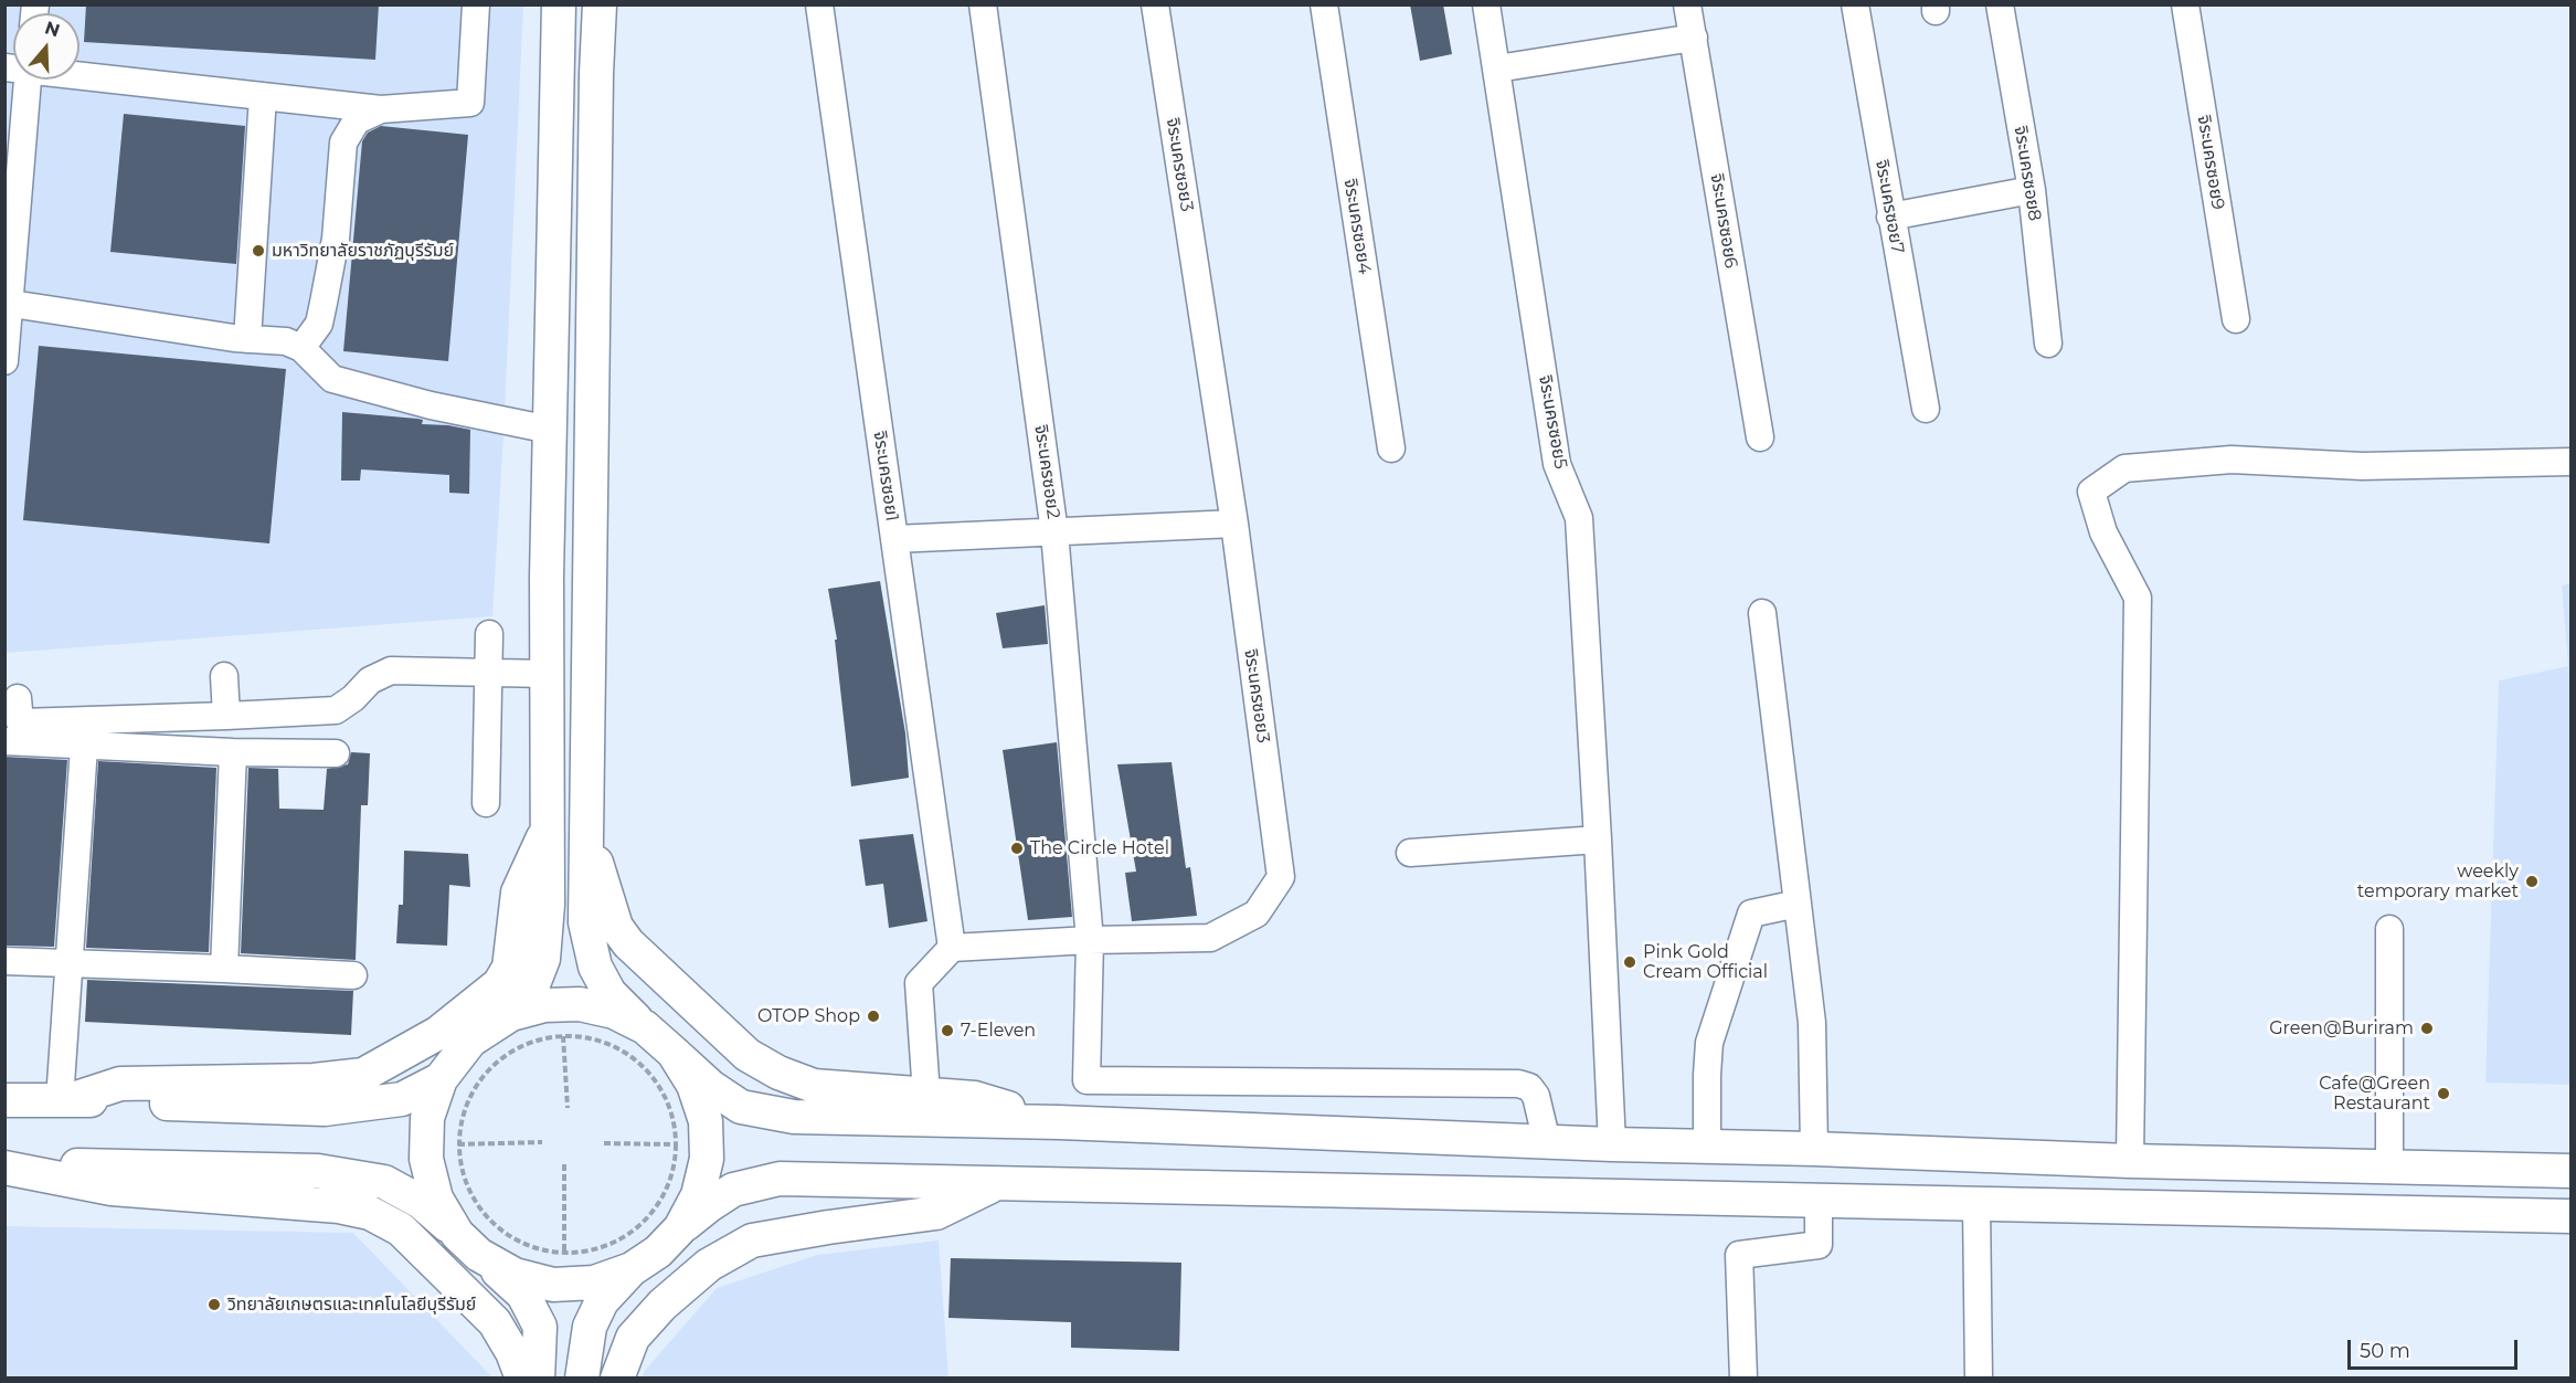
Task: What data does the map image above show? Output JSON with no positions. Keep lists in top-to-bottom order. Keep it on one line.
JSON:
{"streets":{"street":["จิระนครซอย9","จิระนครซอย3","จิระนครซอย8","จิระนครซอย7","จิระนครซอย6","จิระนครซอย4","จิระนครซอย5","จิระนครซอย2","จิระนครซอย1"]},"crossings":[["จิระนครซอย3","จิระนครซอย2"],["จิระนครซอย3","จิระนครซอย1"]],"places":["มหาวิทยาลัยราชภัฏบุรีรัมย์","The Circle Hotel","weekly temporary market","Pink Gold Cream Official","OTOP Shop","Green@Buriram","7-Eleven","Cafe@Green Restaurant","วิทยาลัยเกษตรและเทคโนโลยีบุรีรัมย์"],"scale_bar":"50 m","north":"top"}
